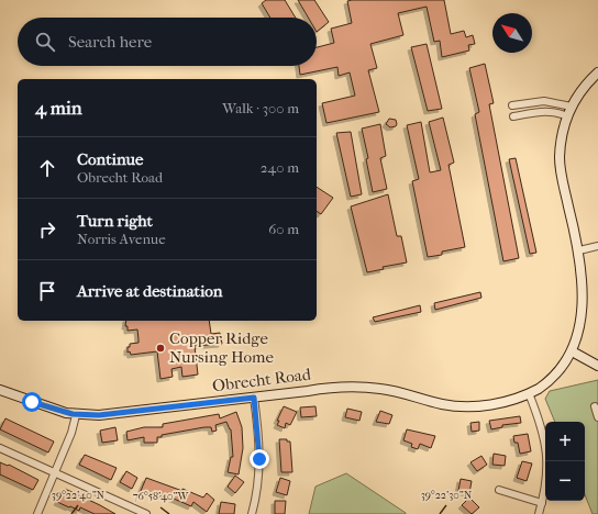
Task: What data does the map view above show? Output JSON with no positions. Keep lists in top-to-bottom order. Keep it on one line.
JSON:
{"streets":{"street":["Obrecht Road"]},"places":["Copper Ridge Nursing Home"],"north":"top left","page":{"search":"Search here","heading":["4 min","Walk · 300 m"],"list":[["Continue","Obrecht Road","240 m"],["Turn right","Norris Avenue","60 m"],"Arrive at destination"],"map_buttons":["+","−"]},"coordinates":["39°22'40\"N","39°22'30\"N","76°58'40\"W"]}
